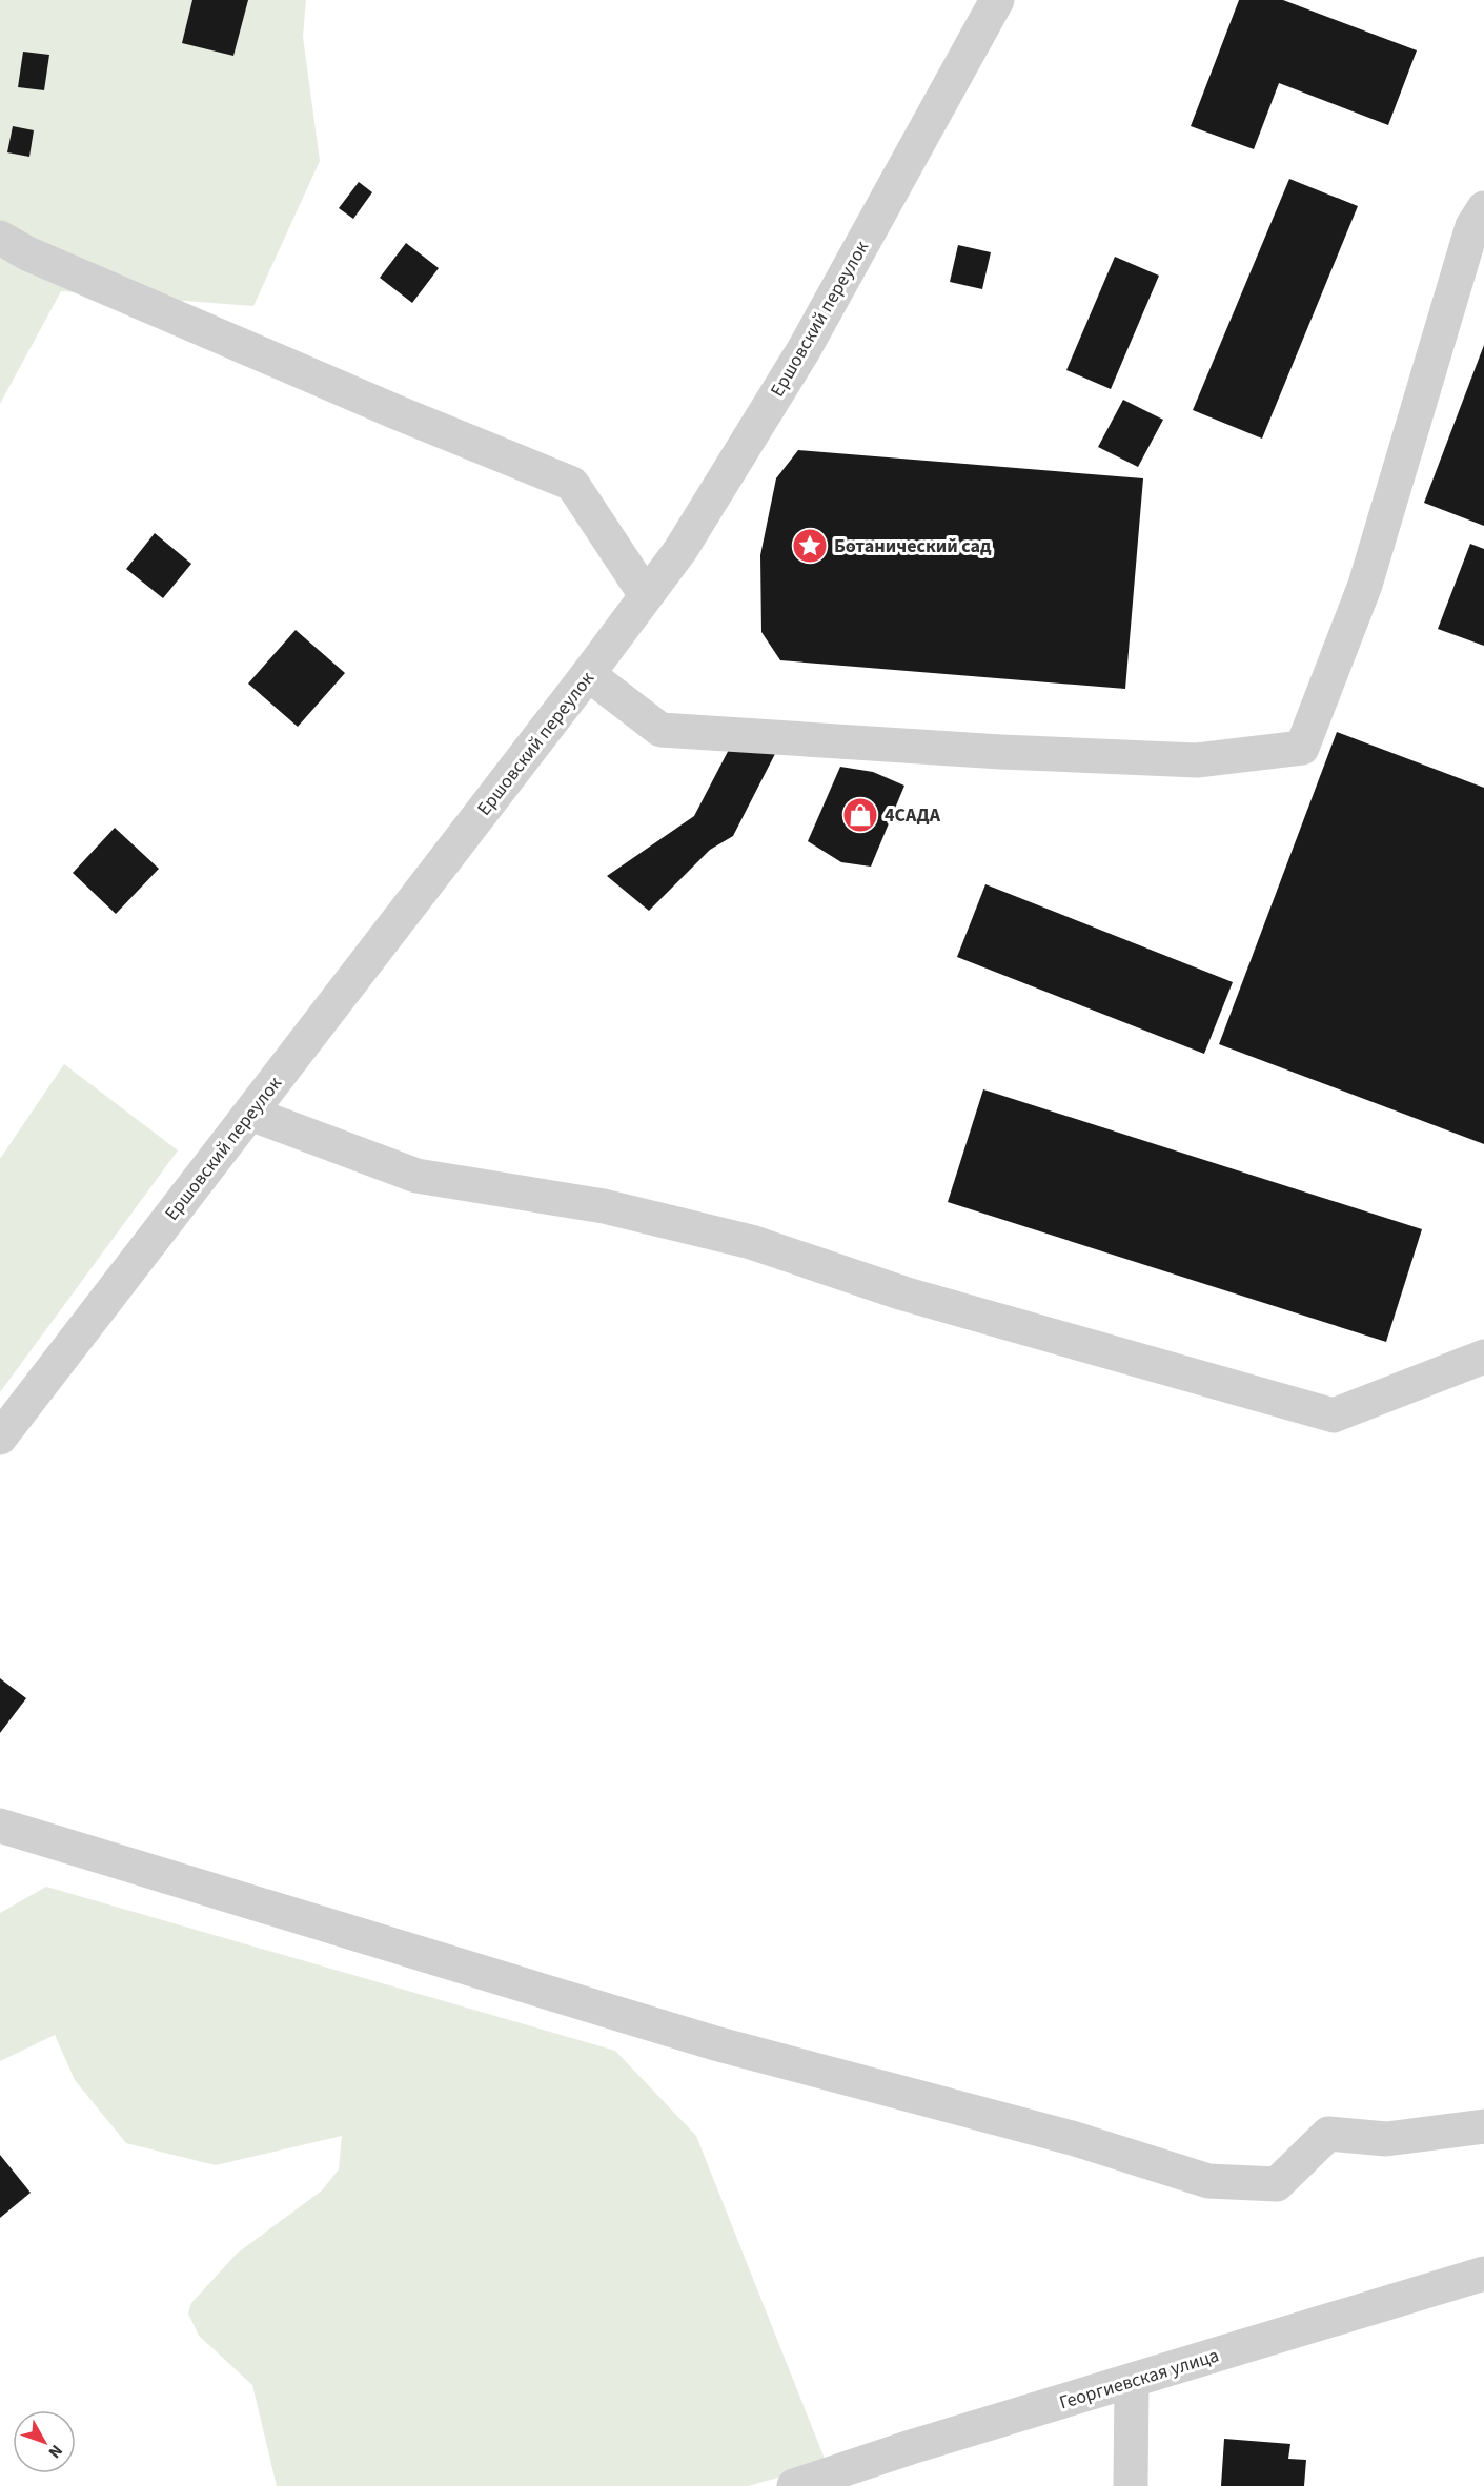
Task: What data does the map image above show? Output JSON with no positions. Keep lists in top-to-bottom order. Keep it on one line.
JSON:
{"streets":{"street":["Ершовский переулок","Георгиевская улица"]},"places":{"place":["Ботанический сад"],"shop":["4САДА"]},"north":"bottom right"}
